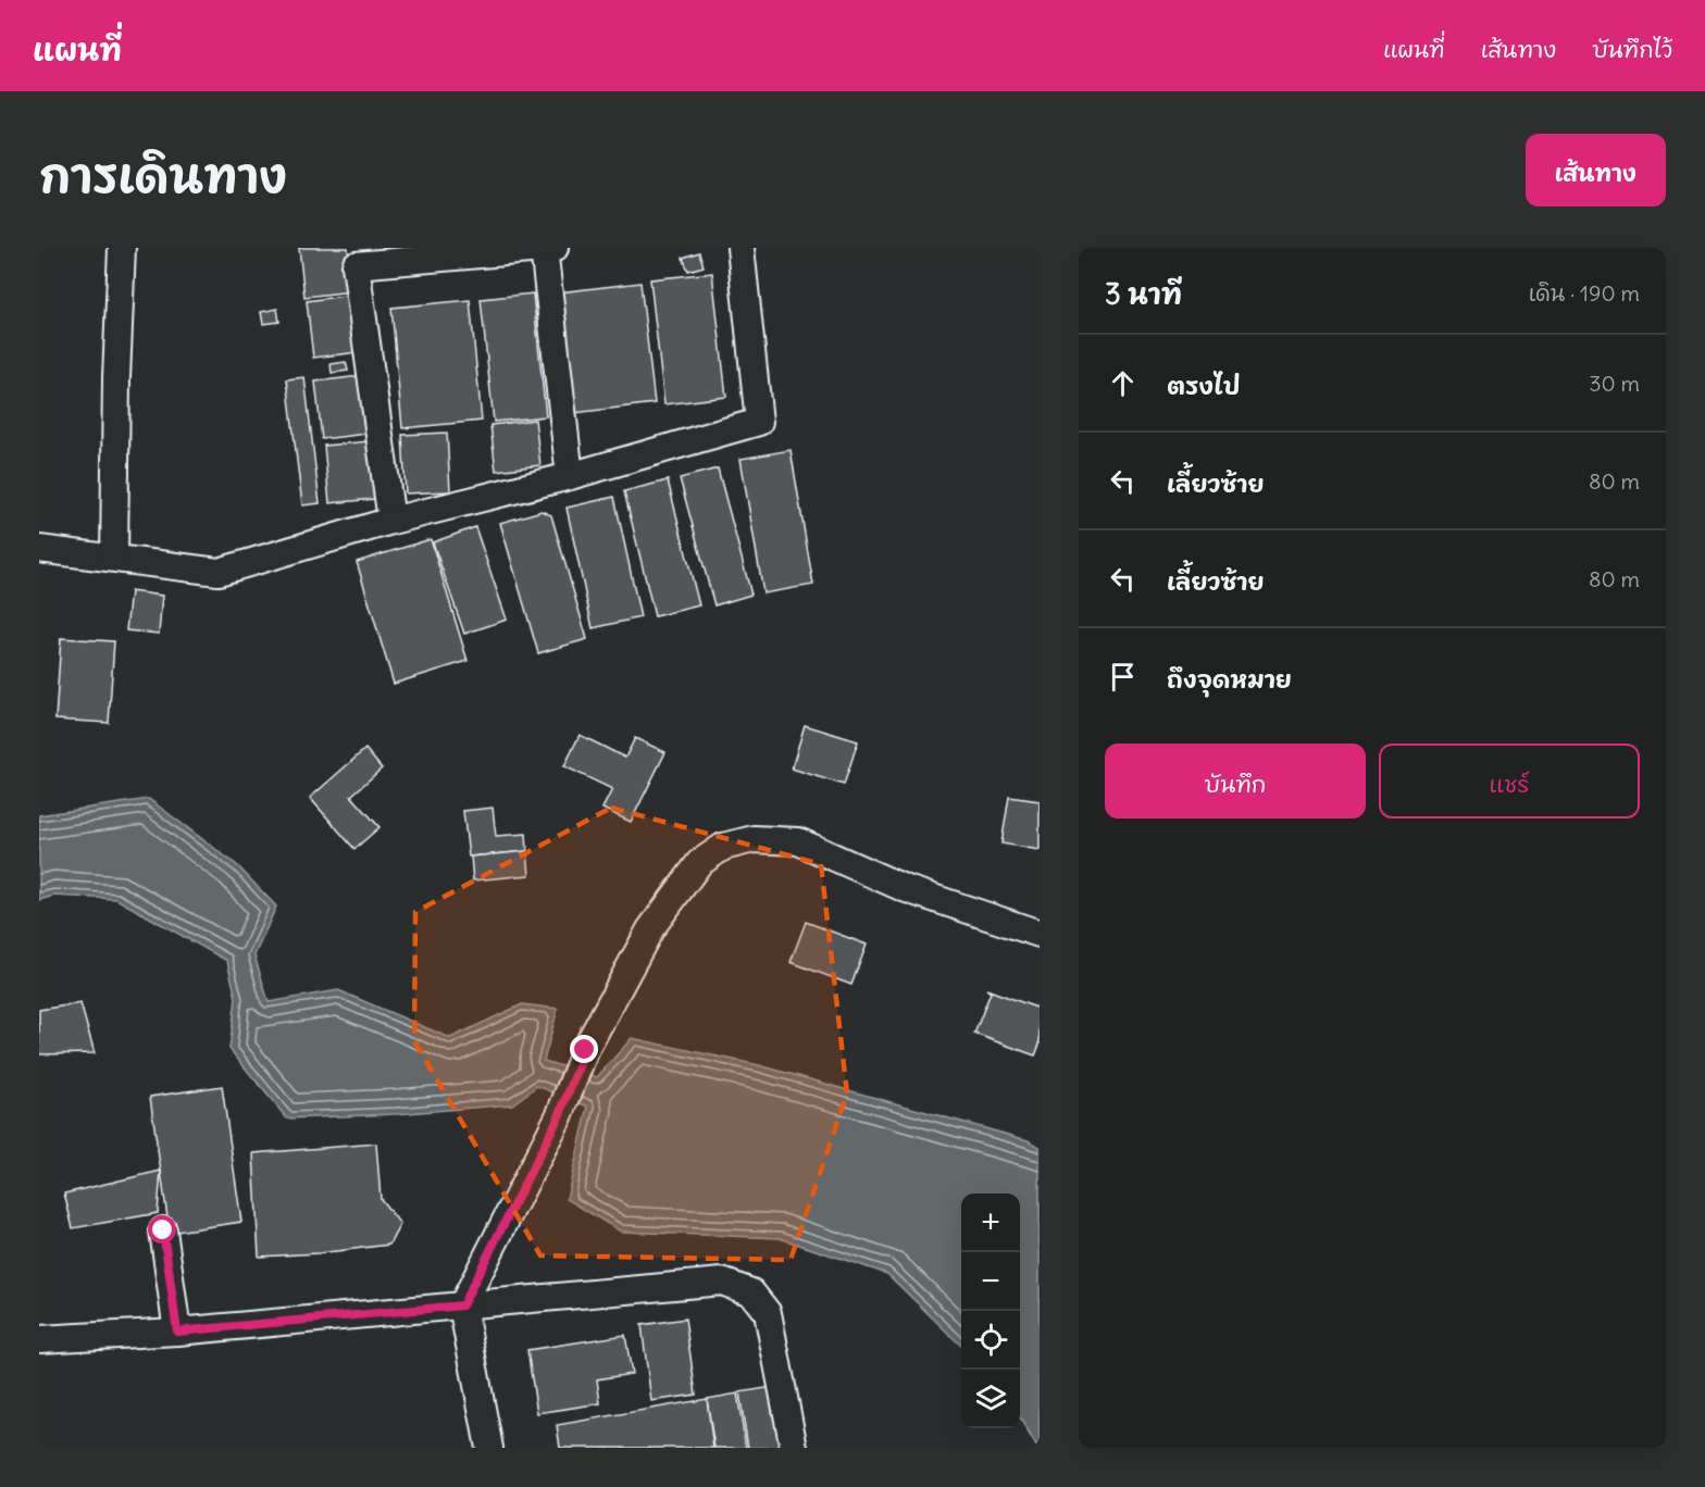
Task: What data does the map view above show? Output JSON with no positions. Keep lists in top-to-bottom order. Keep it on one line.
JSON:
{"page":{"header":"แผนที่","nav":["แผนที่","เส้นทาง","บันทึกไว้"],"title":"การเดินทาง","buttons":["เส้นทาง",["บันทึก","แชร์"]],"heading":["3 นาที","เดิน · 190 m"],"list":[["ตรงไป","30 m"],["เลี้ยวซ้าย","80 m"],["เลี้ยวซ้าย","80 m"],"ถึงจุดหมาย"],"map_buttons":["+","−"]}}
